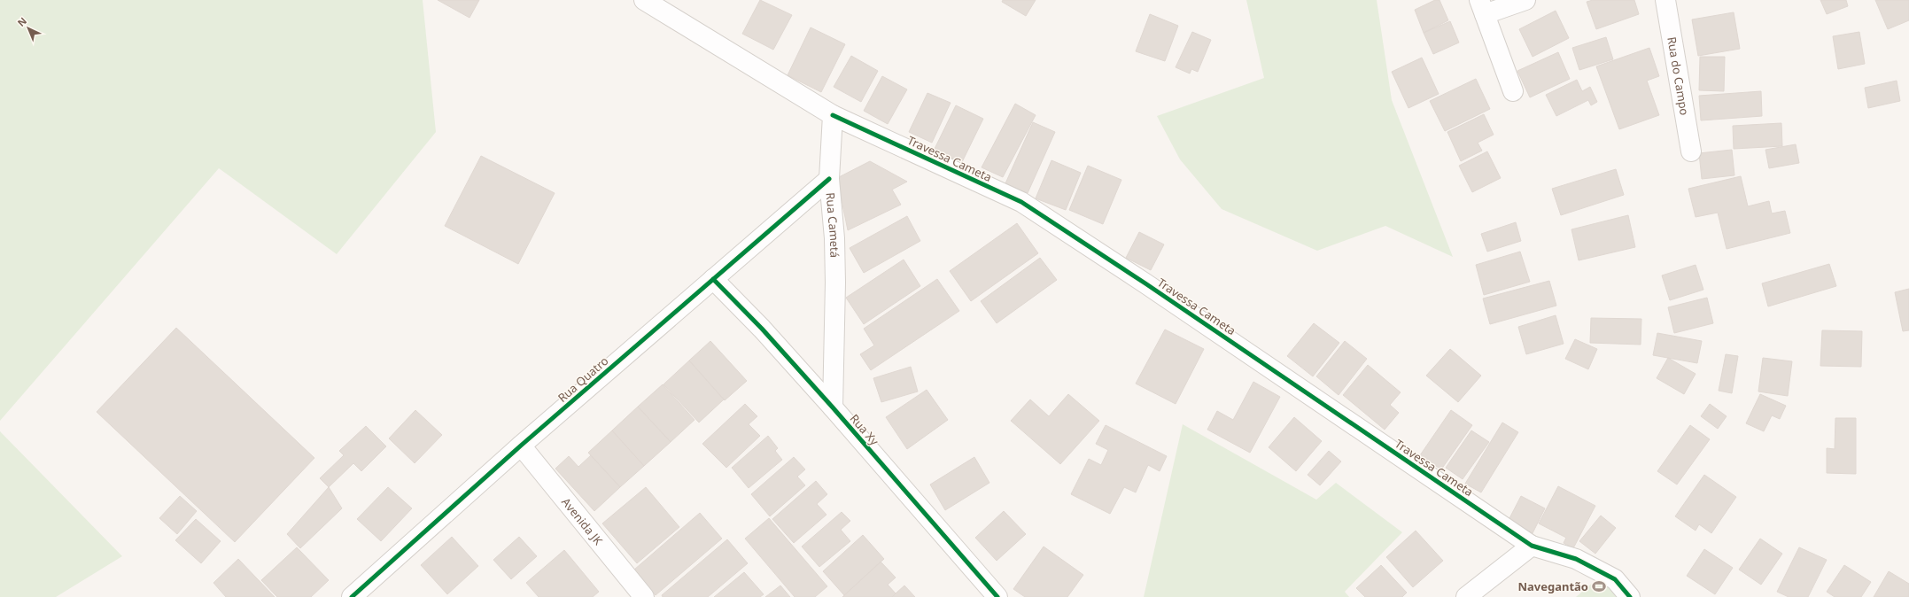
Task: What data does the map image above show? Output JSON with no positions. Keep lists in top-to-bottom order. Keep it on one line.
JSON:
{"streets":{"street":["Rua do Campo","Travessa Cameta","Rua Cametá","Rua Quatro","Rua Xy","Avenida JK"]},"crossings":[["Travessa Cameta","Rua Cametá"],["Rua Cametá","Rua Quatro"],["Rua Cametá","Rua Xy"],["Rua Quatro","Rua Xy"],["Rua Quatro","Avenida JK"]],"places":{"sports":["Navegantão"]},"north":"top left"}
